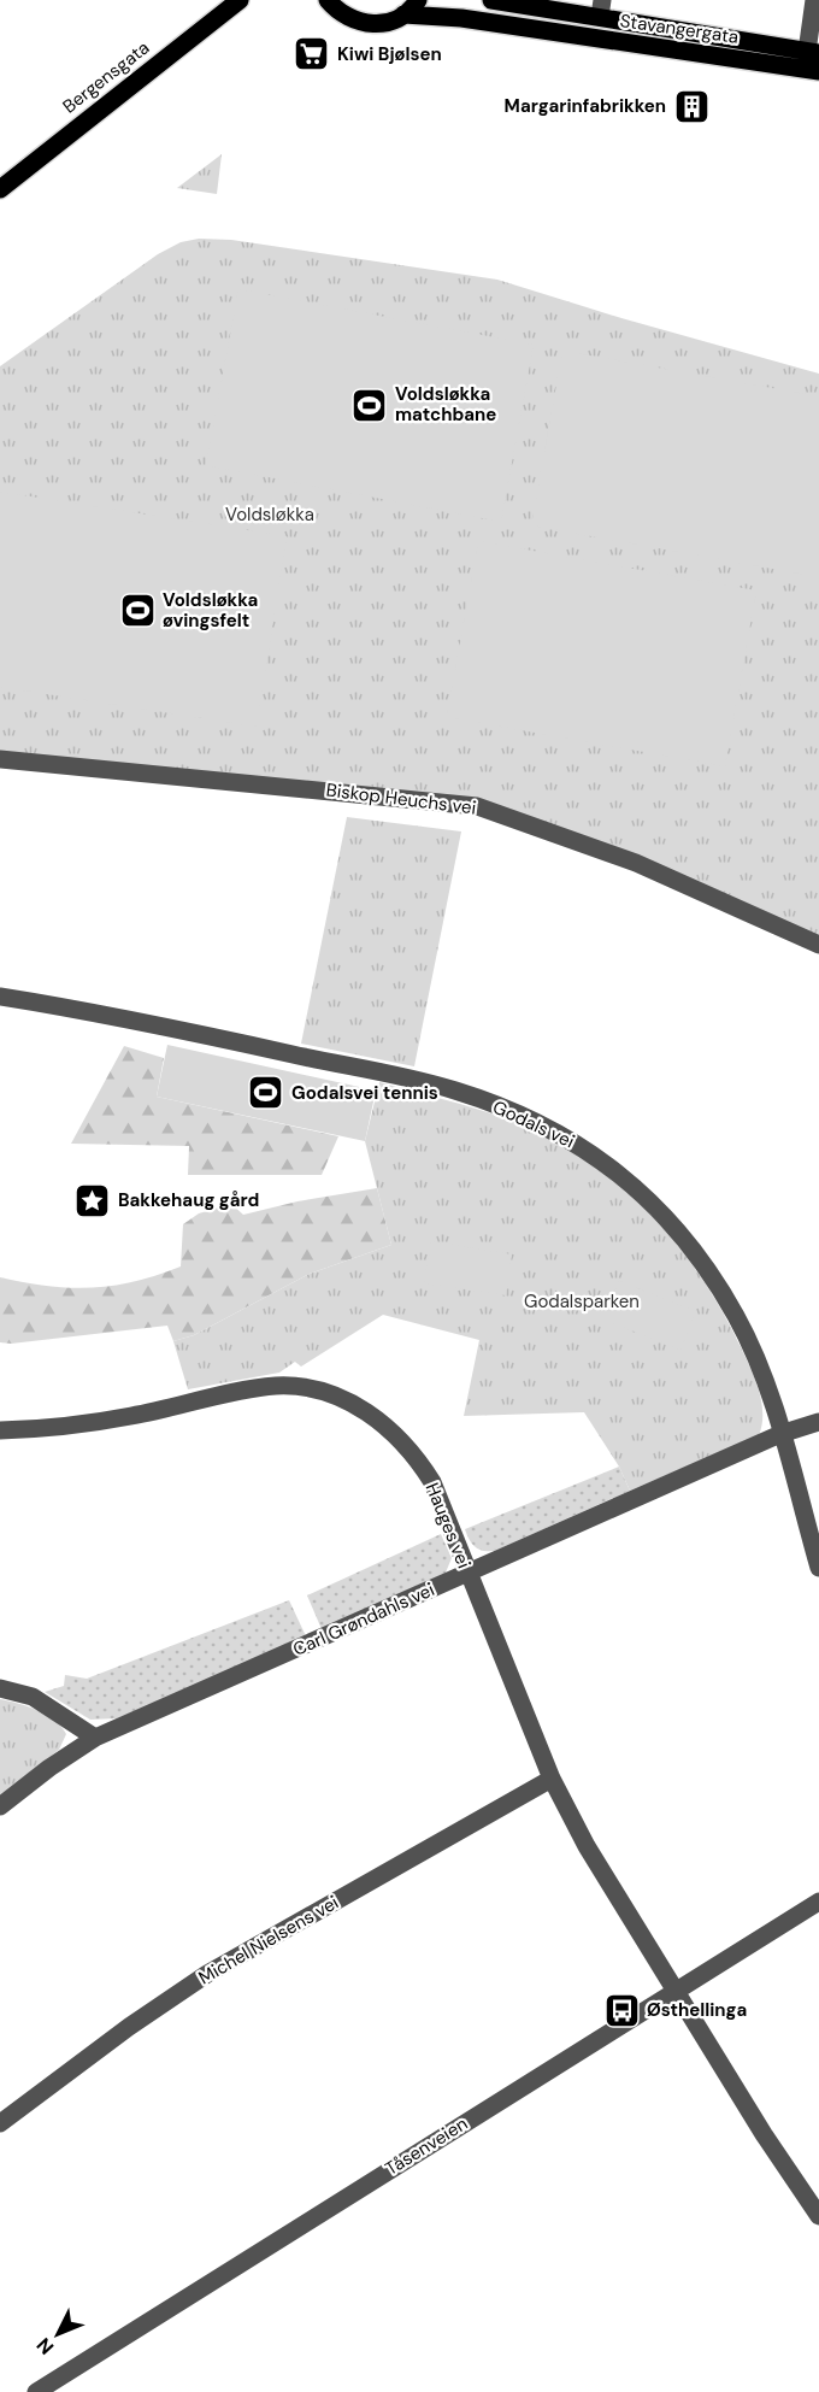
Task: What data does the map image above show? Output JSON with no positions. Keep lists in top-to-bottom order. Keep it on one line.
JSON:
{"streets":{"main road":["Stavangergata","Bergensgata"],"street":["Biskop Heuchs vei","Godals vei","Hauges vei","Carl Grøndahls vei","Michel Nielsens vei","Tåsenveien"]},"crossings":[["Godals vei","Carl Grøndahls vei"],["Hauges vei","Carl Grøndahls vei"],["Hauges vei","Michel Nielsens vei"],["Hauges vei","Tåsenveien"]],"parks":["Voldsløkka","Godalsparken"],"places":{"supermarket":["Kiwi Bjølsen"],"building":["Margarinfabrikken"],"sports":["Voldsløkka matchbane","Voldsløkka øvingsfelt","Godalsvei tennis"],"place":["Bakkehaug gård"],"bus stop":["Østhellinga"]},"north":"bottom left"}
